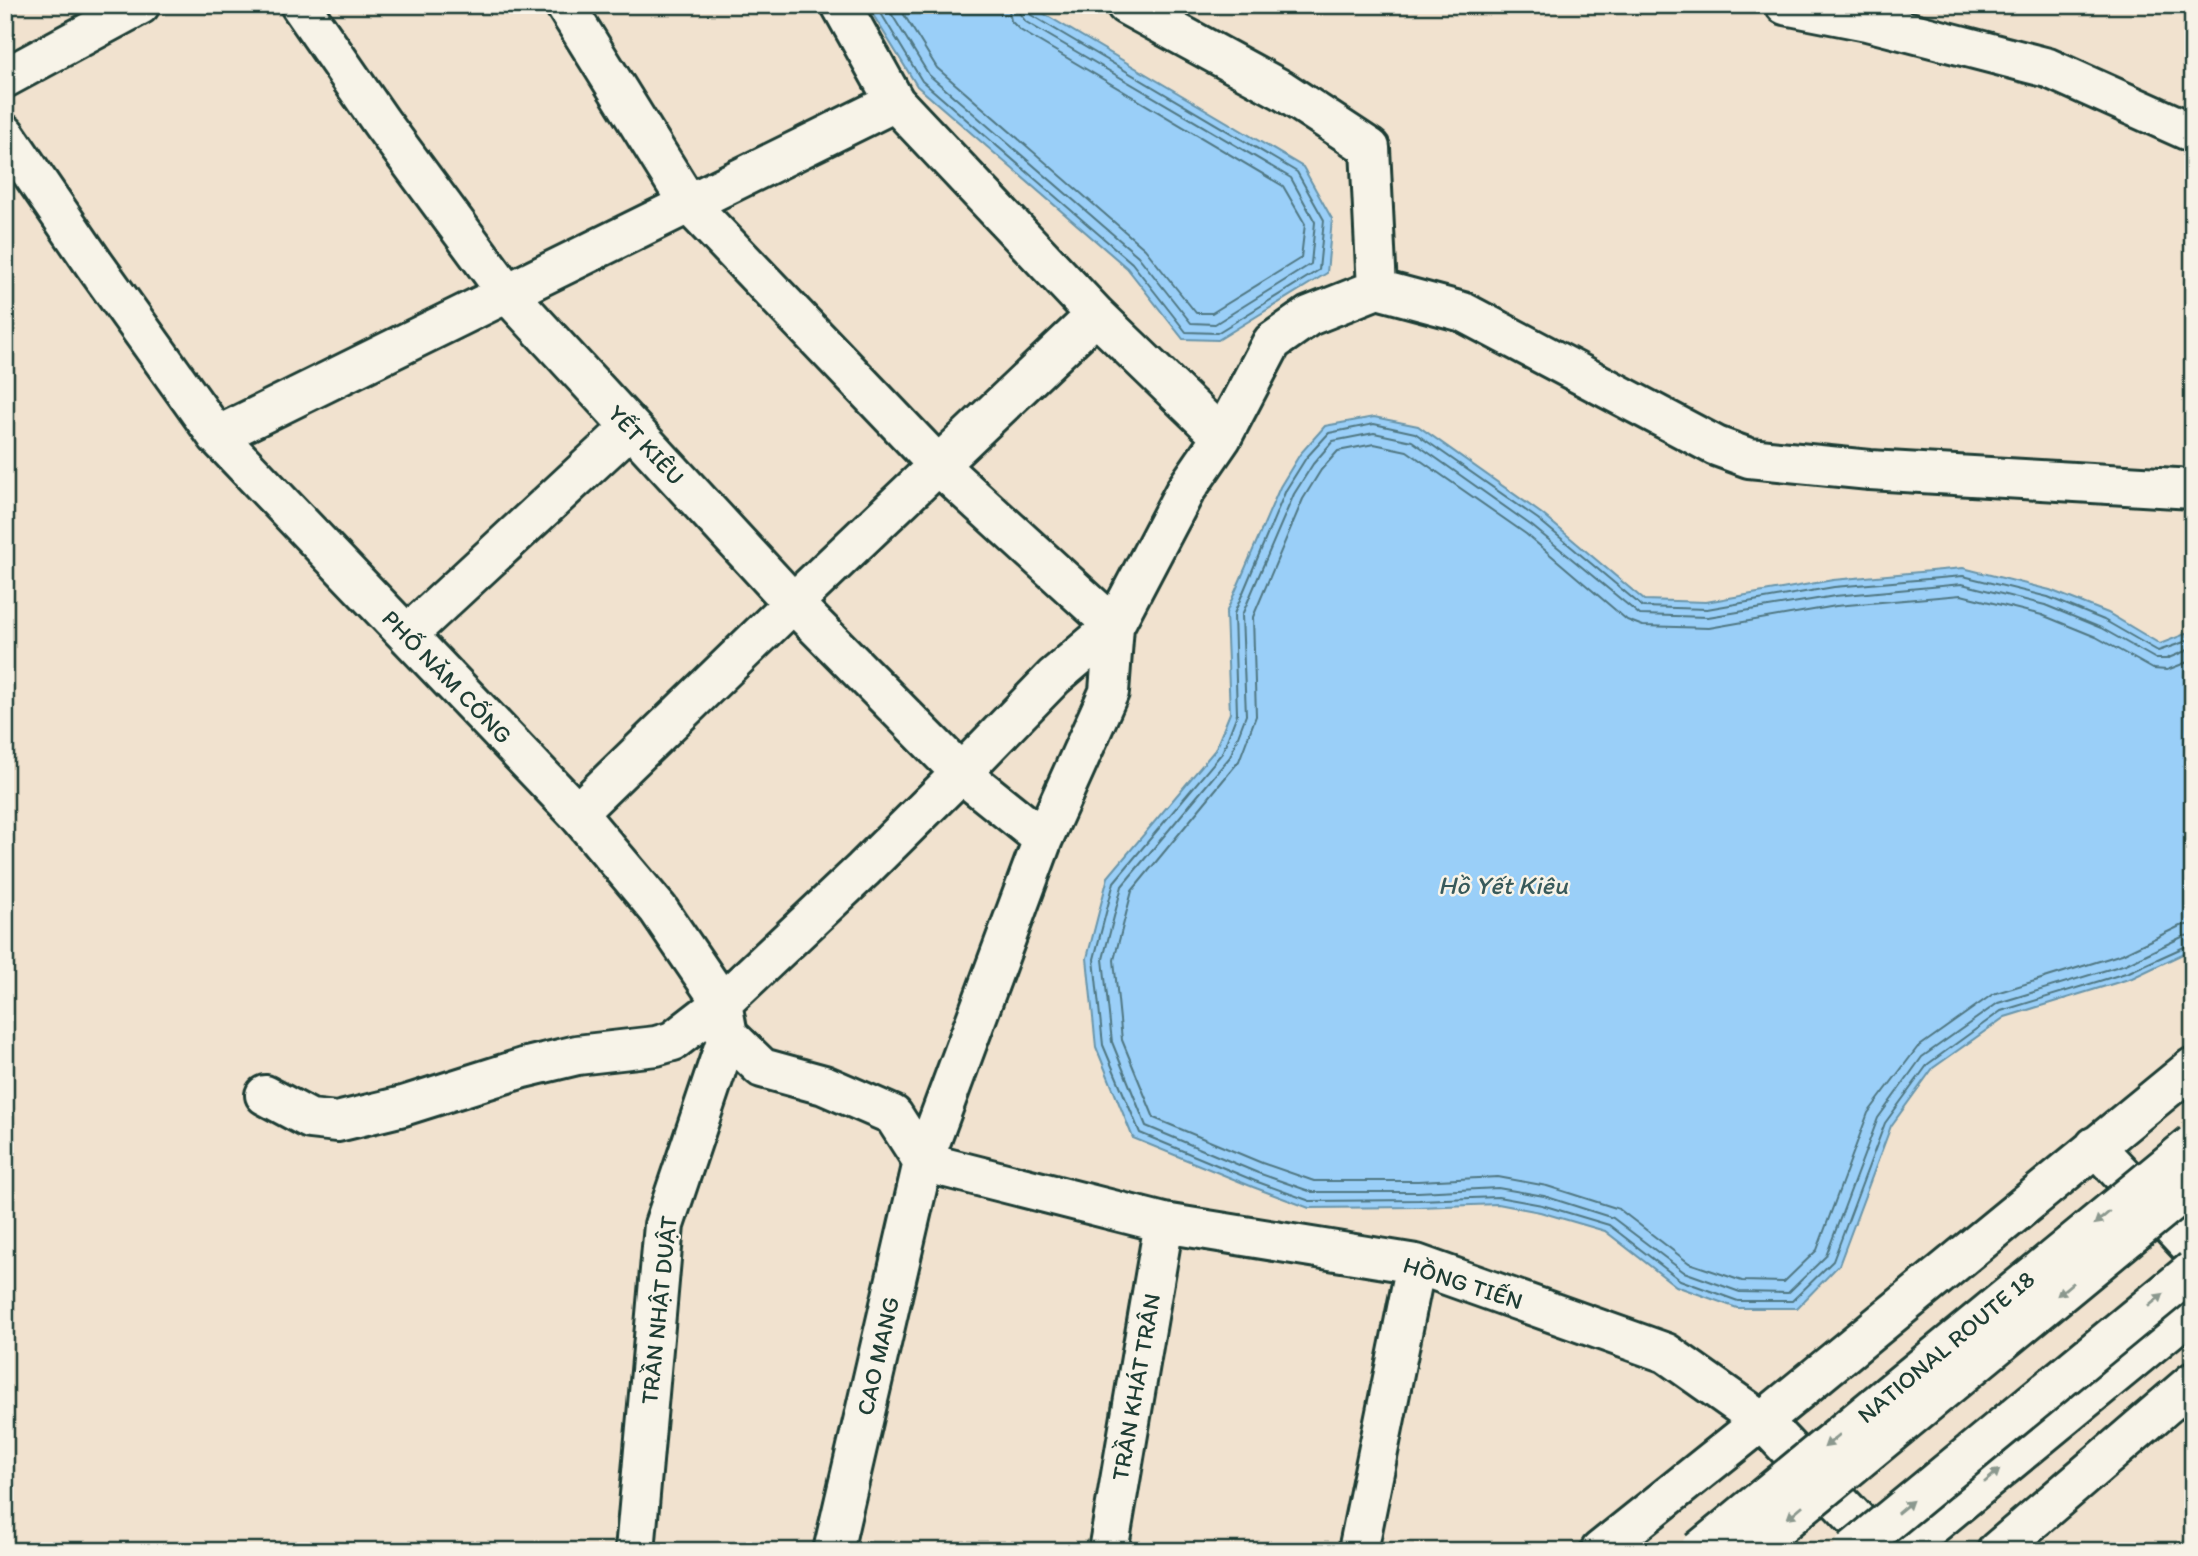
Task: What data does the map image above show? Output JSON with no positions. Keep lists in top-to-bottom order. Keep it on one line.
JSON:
{"streets":{"street":["YẾT KIÊU","PHỐ NĂM CỐNG","HỒNG TIẾN","TRẦN NHẬT DUẬT","NATIONAL ROUTE 18","CAO MANG","TRẦN KHÁT TRÂN"]},"crossings":[["YẾT KIÊU","CAO MANG"],["PHỐ NĂM CỐNG","HỒNG TIẾN"],["PHỐ NĂM CỐNG","TRẦN NHẬT DUẬT"],["PHỐ NĂM CỐNG","CAO MANG"],["HỒNG TIẾN","CAO MANG"],["HỒNG TIẾN","TRẦN KHÁT TRÂN"]],"water":["Hồ Yết Kiêu"]}
